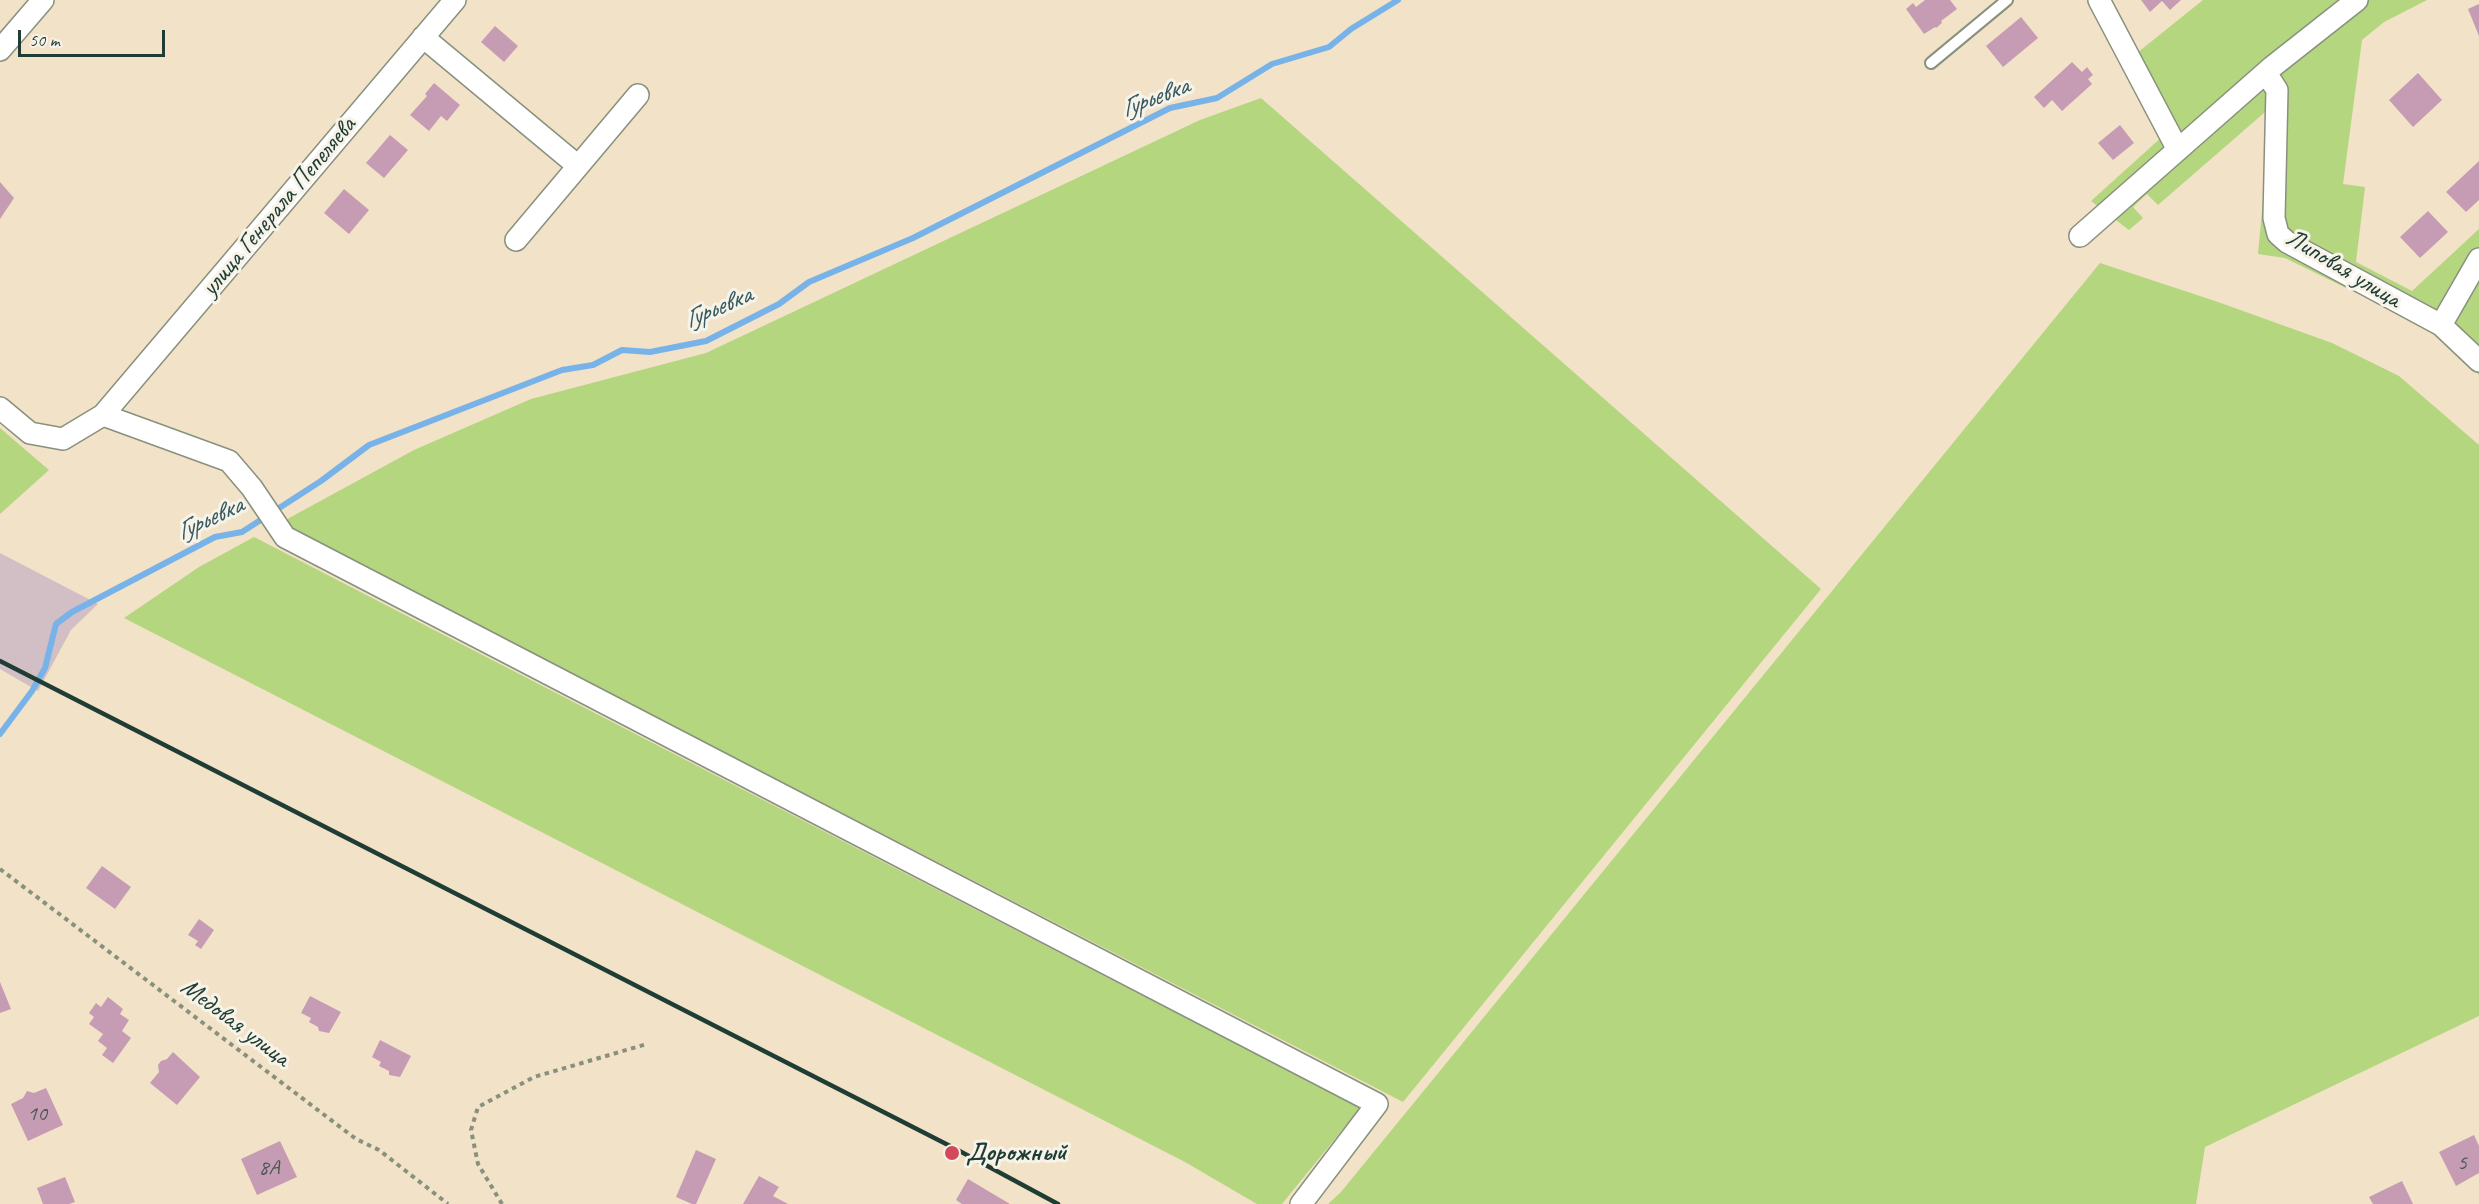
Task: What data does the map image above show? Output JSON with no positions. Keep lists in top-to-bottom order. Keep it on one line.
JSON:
{"streets":{"street":["улица Генерала Пепеляева","Липовая улица"],"path":["Медовая улица"]},"water":["Гурьевка"],"places":["Дорожный"],"house_numbers":["10","5","8А"],"scale_bar":"50 m"}
